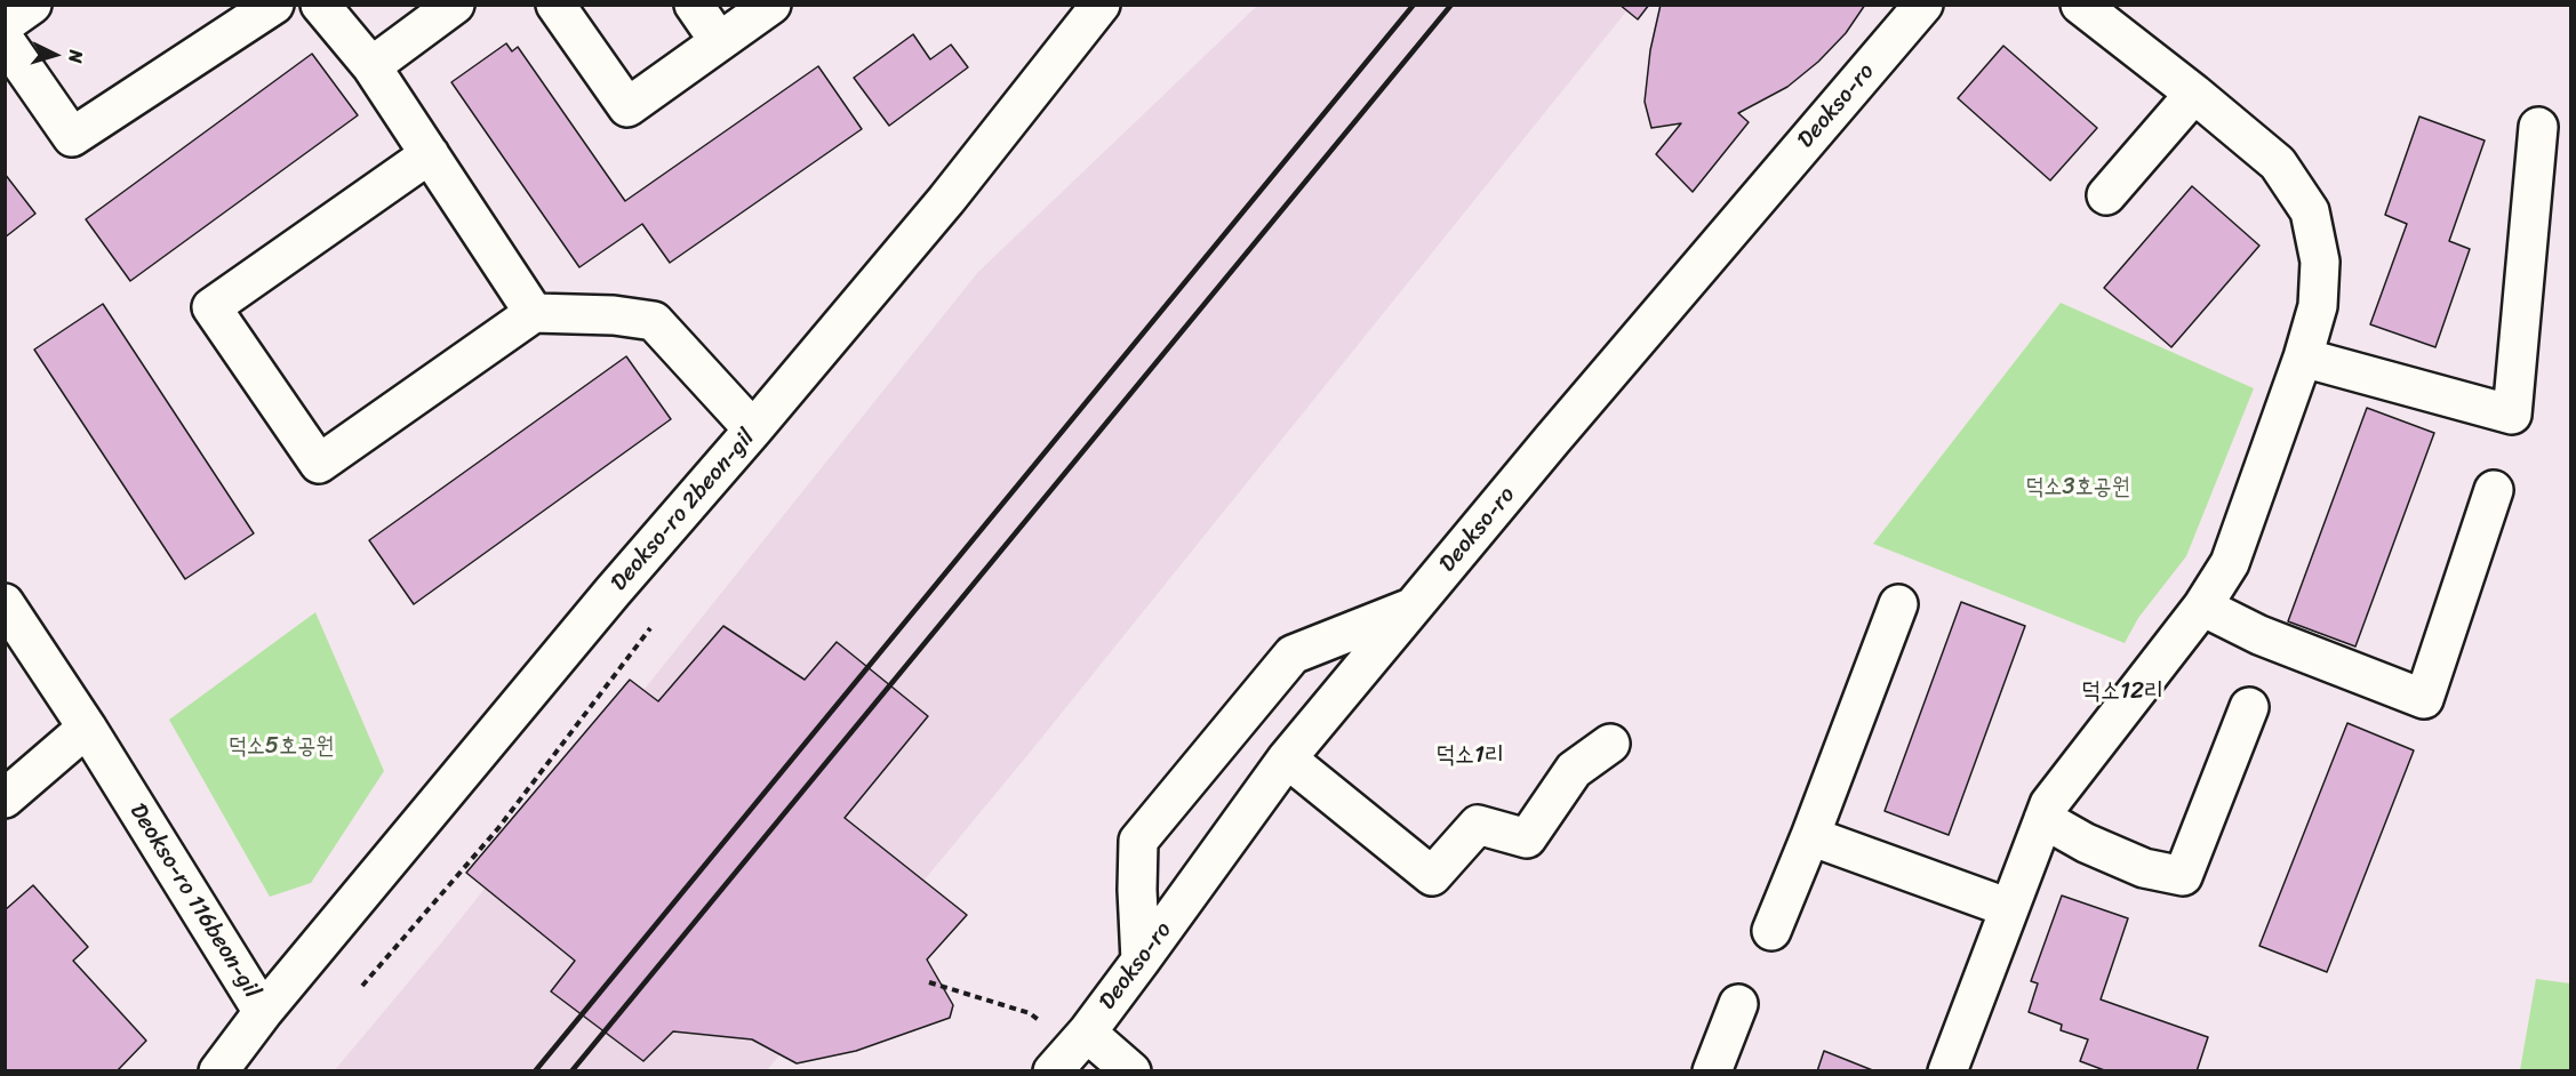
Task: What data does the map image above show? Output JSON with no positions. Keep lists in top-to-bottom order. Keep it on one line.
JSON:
{"streets":{"street":["Deokso-ro","Deokso-ro 2beon-gil","Deokso-ro 116beon-gil"]},"crossings":[["Deokso-ro 2beon-gil","Deokso-ro 116beon-gil"]],"districts":["덕소12리","덕소1리"],"parks":["덕소3호공원","덕소5호공원"],"north":"right"}
